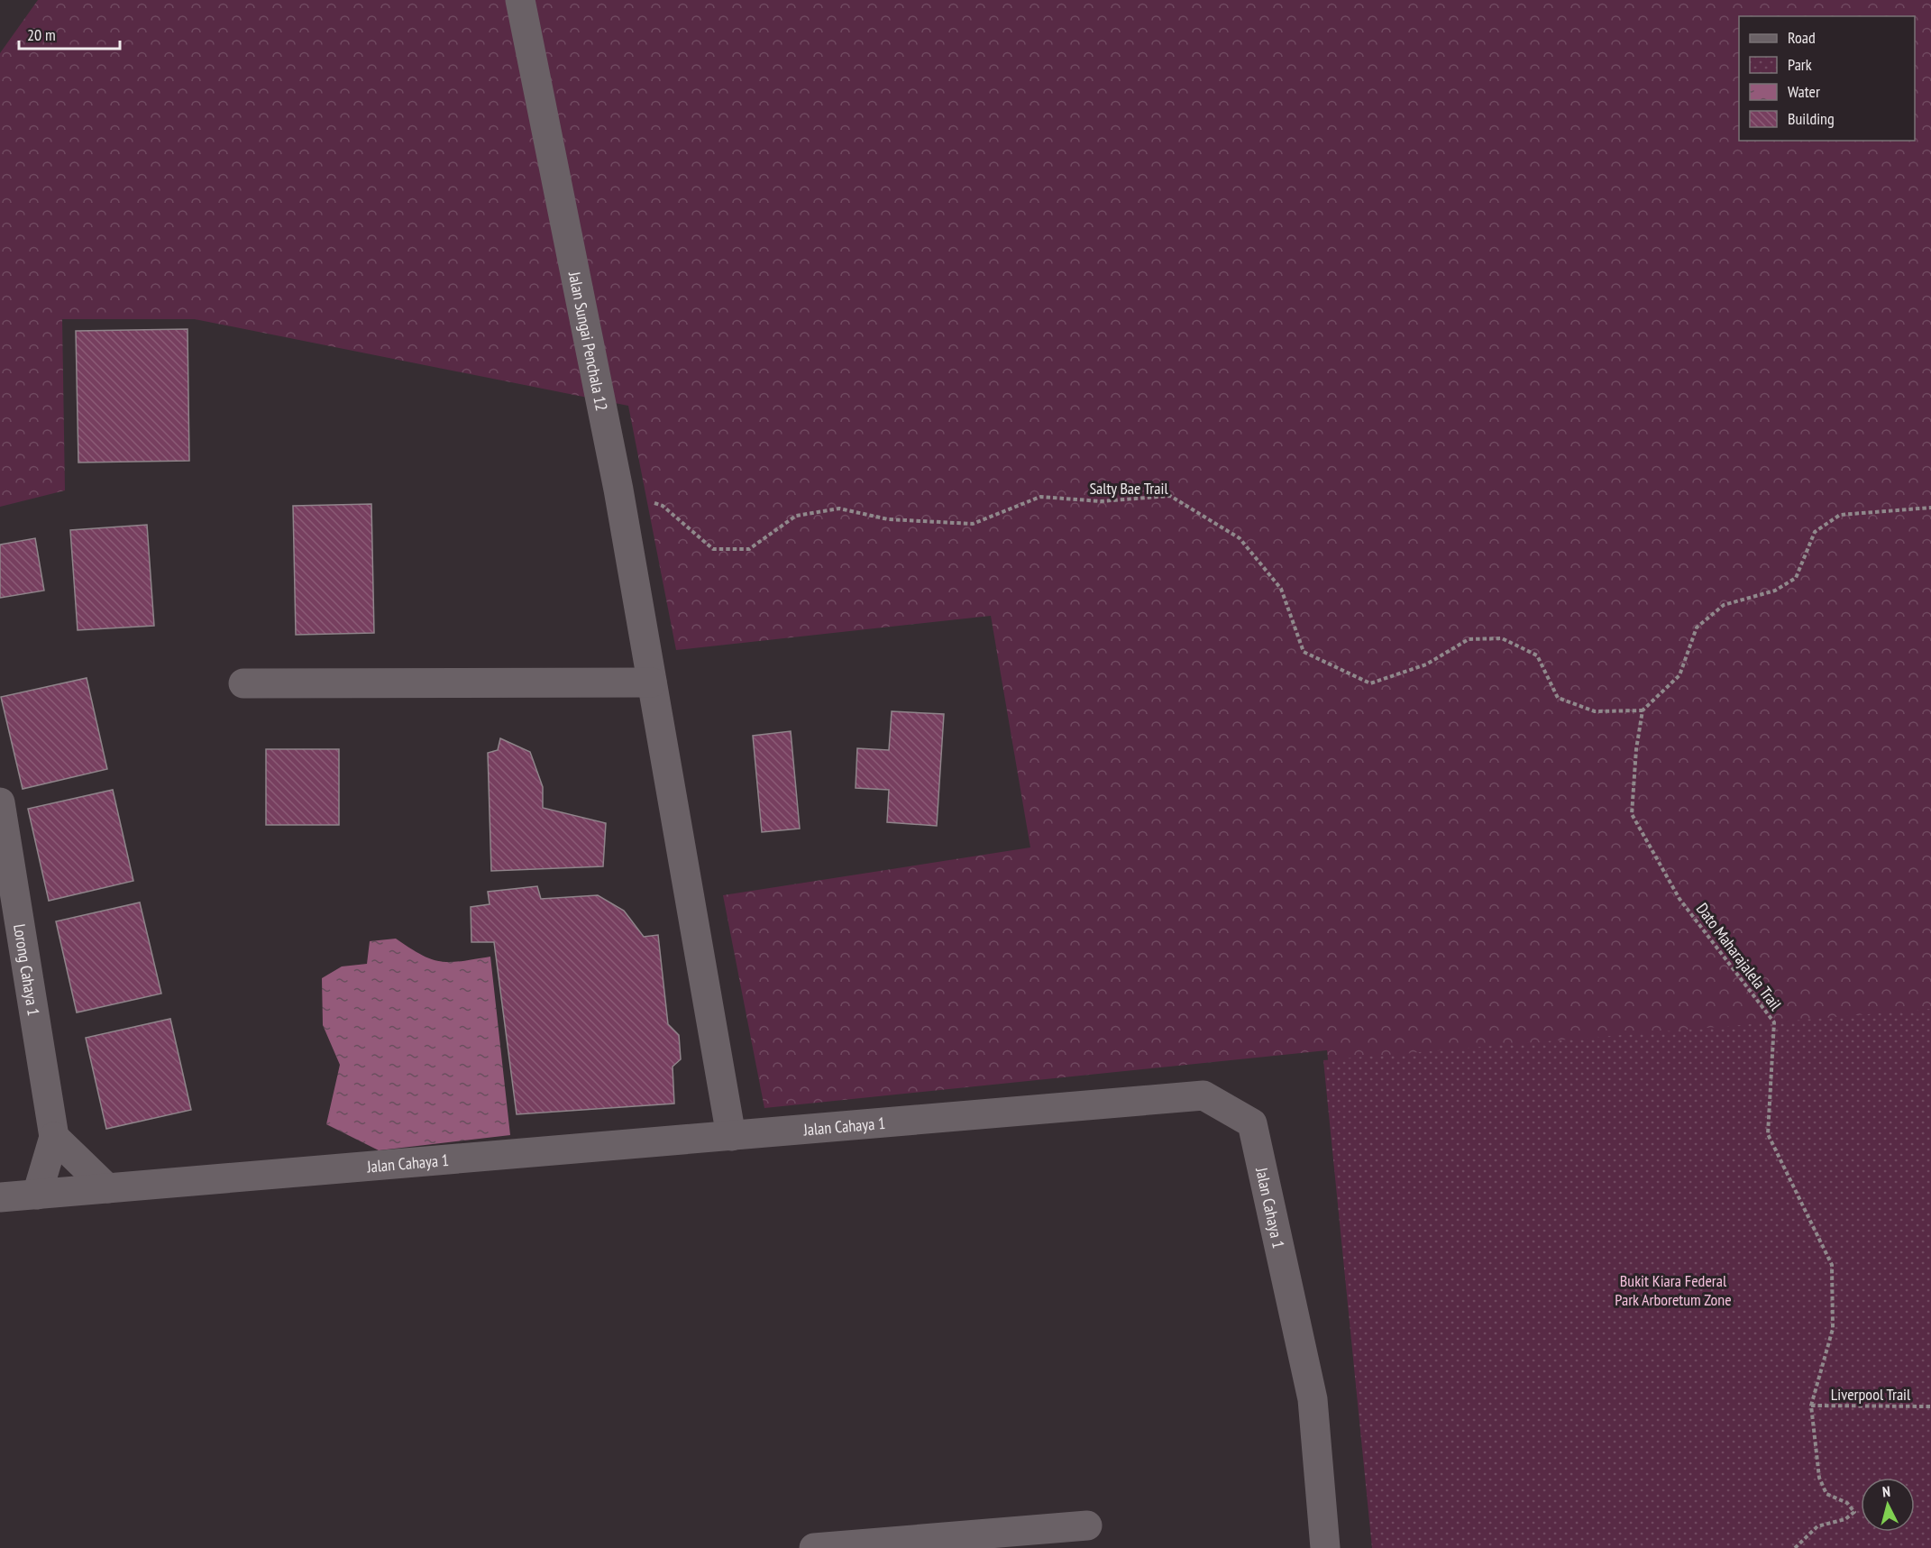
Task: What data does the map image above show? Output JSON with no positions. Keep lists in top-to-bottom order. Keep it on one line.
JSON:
{"streets":{"street":["Jalan Sungai Penchala 12","Lorong Cahaya 1","Jalan Cahaya 1"],"path":["Salty Bae Trail","Dato Maharajalela Trail","Liverpool Trail"]},"crossings":[["Jalan Sungai Penchala 12","Salty Bae Trail"],["Jalan Sungai Penchala 12","Jalan Cahaya 1"],["Salty Bae Trail","Dato Maharajalela Trail"],["Dato Maharajalela Trail","Liverpool Trail"],["Lorong Cahaya 1","Jalan Cahaya 1"]],"parks":["Bukit Kiara Federal Park Arboretum Zone"],"legend":["Road","Park","Water","Building"],"scale_bar":"20 m","north":"top"}
